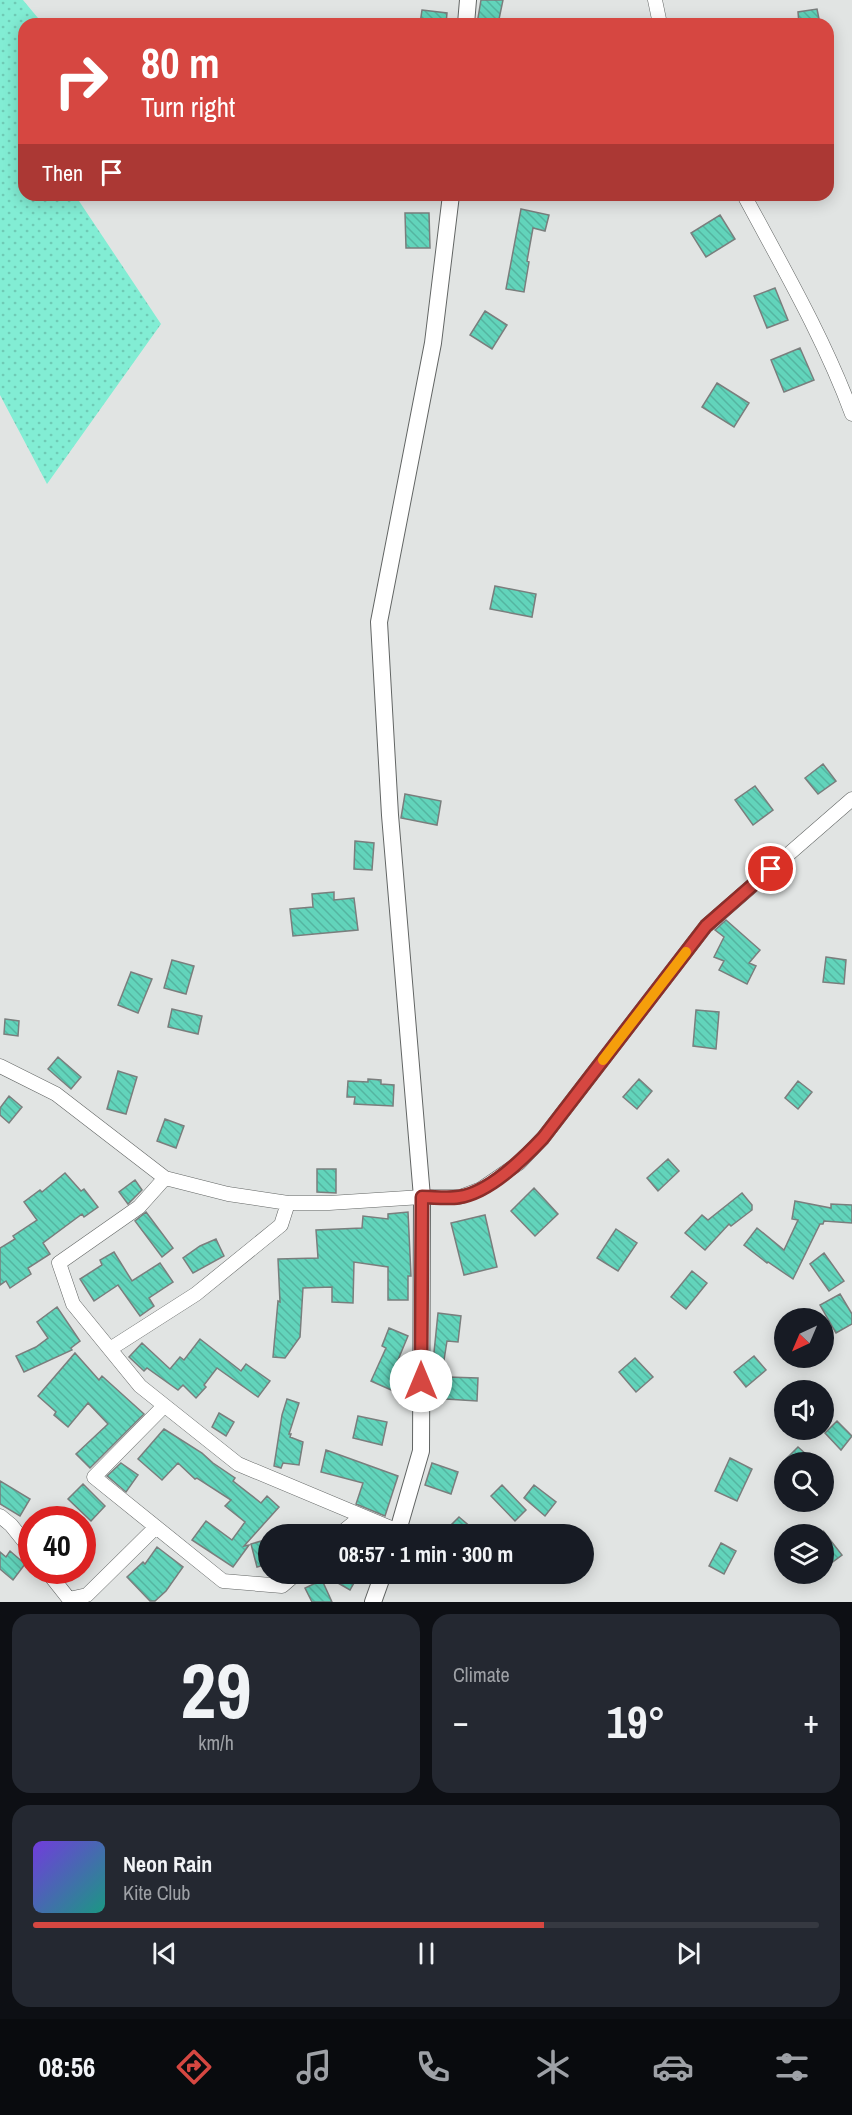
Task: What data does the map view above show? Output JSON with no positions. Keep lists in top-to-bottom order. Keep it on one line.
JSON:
{"north":"bottom left","page":{"turn":["80 m","Turn right"],"then":"Then","limit":"40","trip":"08:57 · 1 min · 300 m","tile":[["29","km/h"],"Climate"],"heat":["−","19°","+"],"song":["Neon Rain","Kite Club"],"tabs":"08:56"}}
